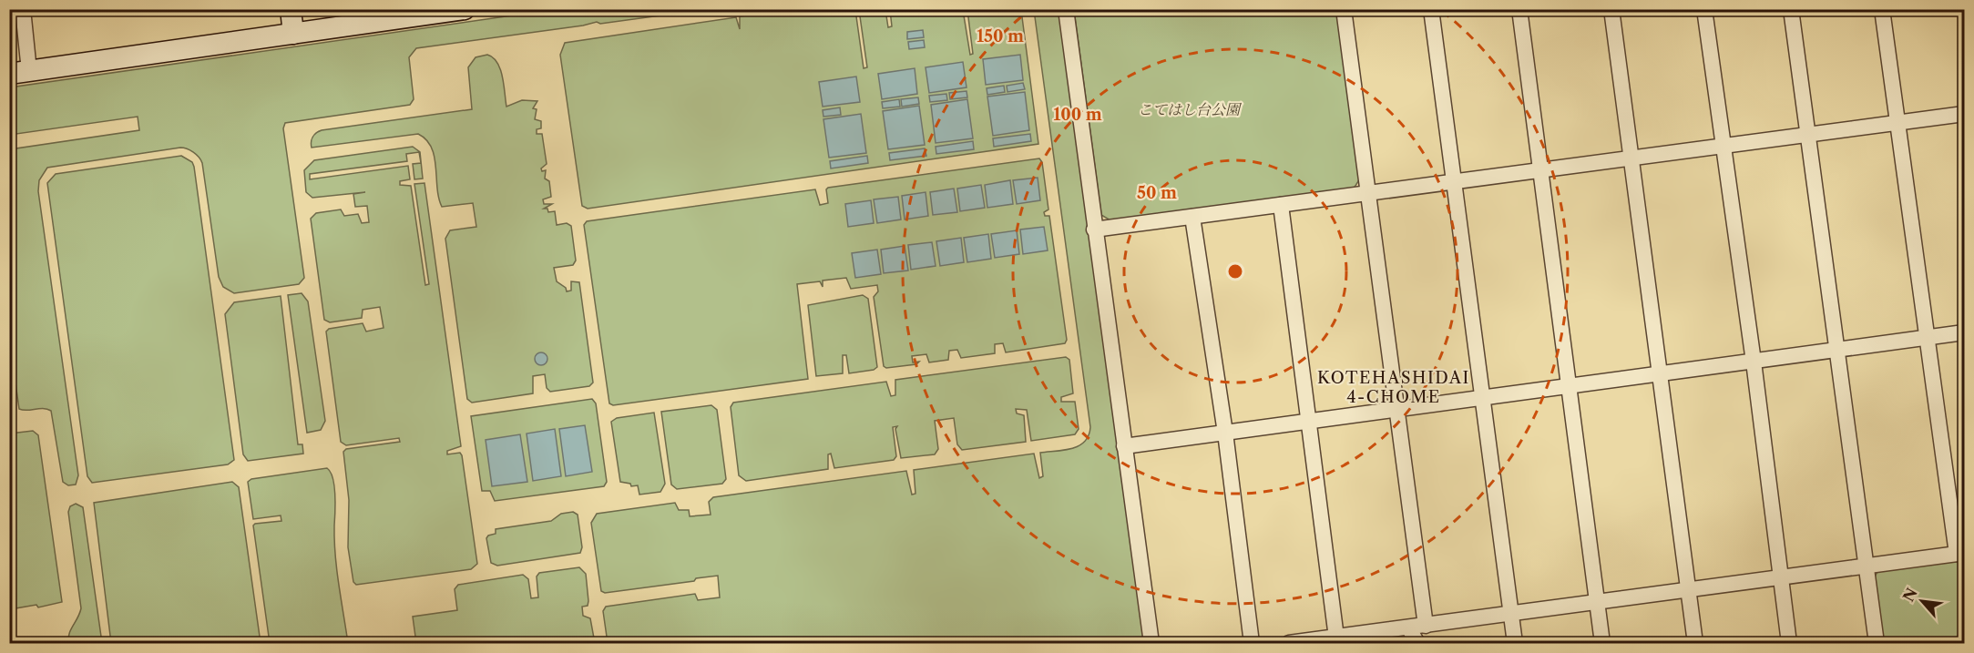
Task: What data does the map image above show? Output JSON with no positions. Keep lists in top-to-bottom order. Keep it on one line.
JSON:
{"districts":["KOTEHASHIDAI 4-CHOME"],"parks":["こてはし台公園"],"north":"top left","rings":["150 m","100 m","50 m"]}
